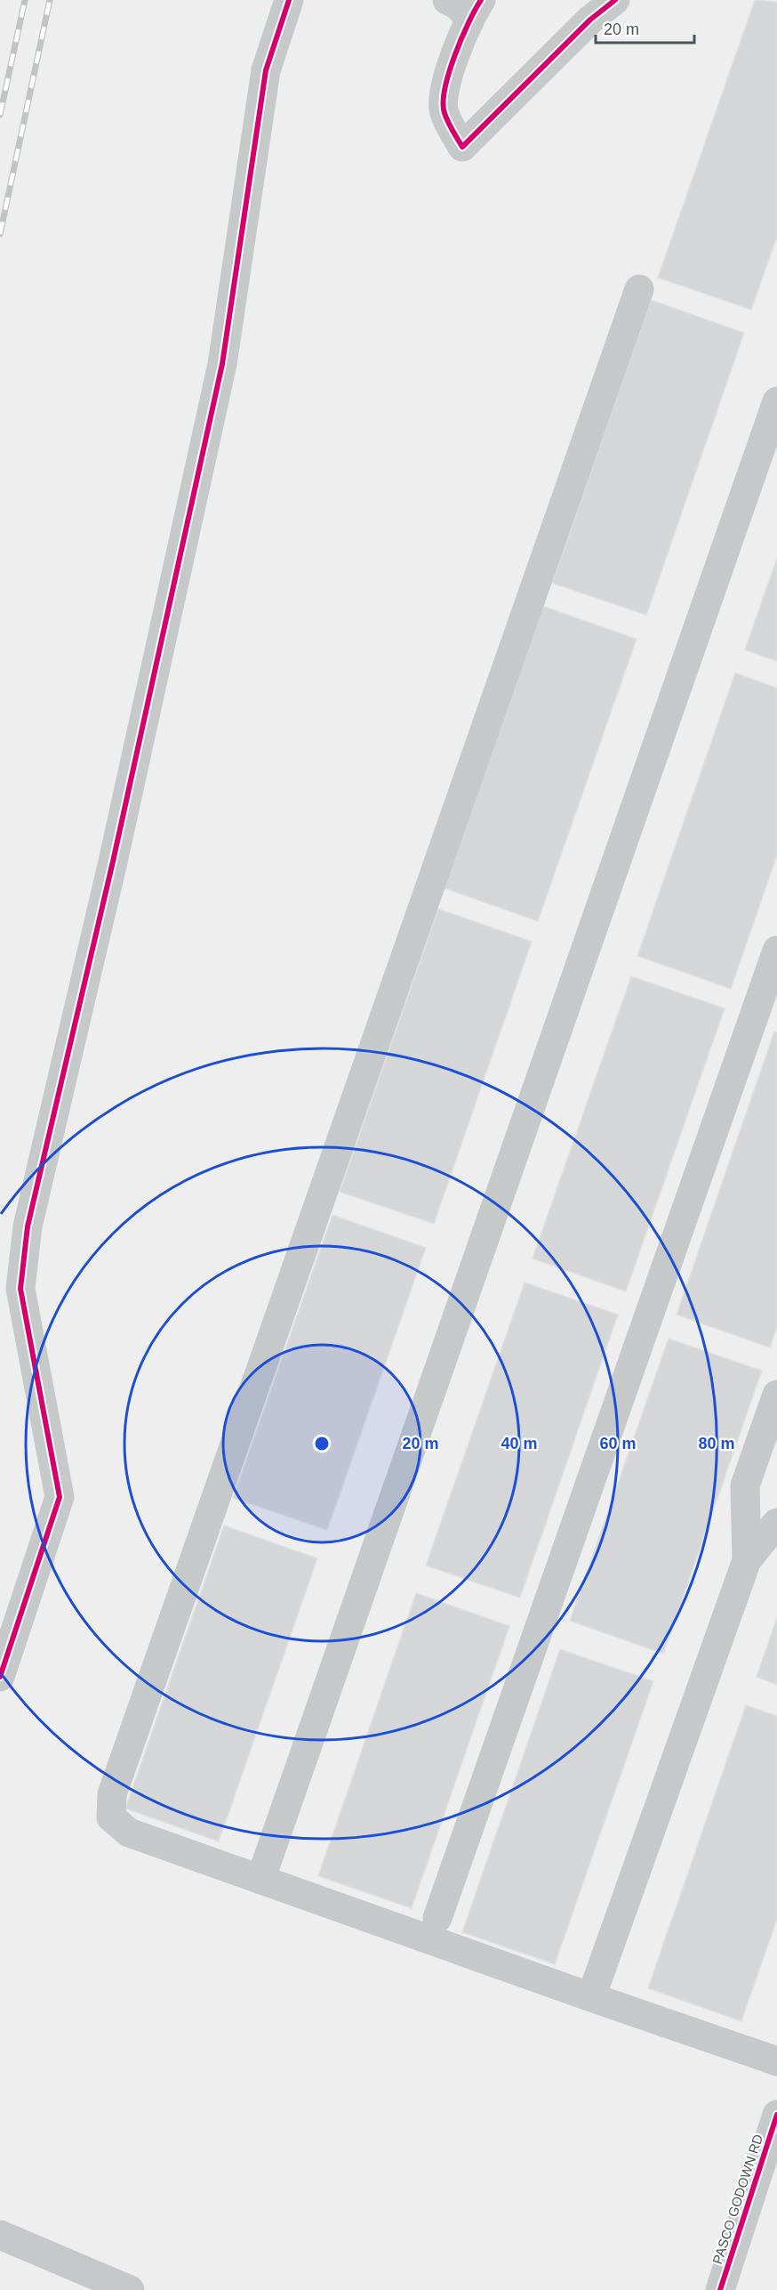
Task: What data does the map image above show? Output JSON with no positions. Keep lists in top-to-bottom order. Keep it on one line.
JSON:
{"streets":{"street":["PASCO GODOWN RD"]},"scale_bar":"20 m","rings":["20 m","40 m","60 m","80 m"]}
